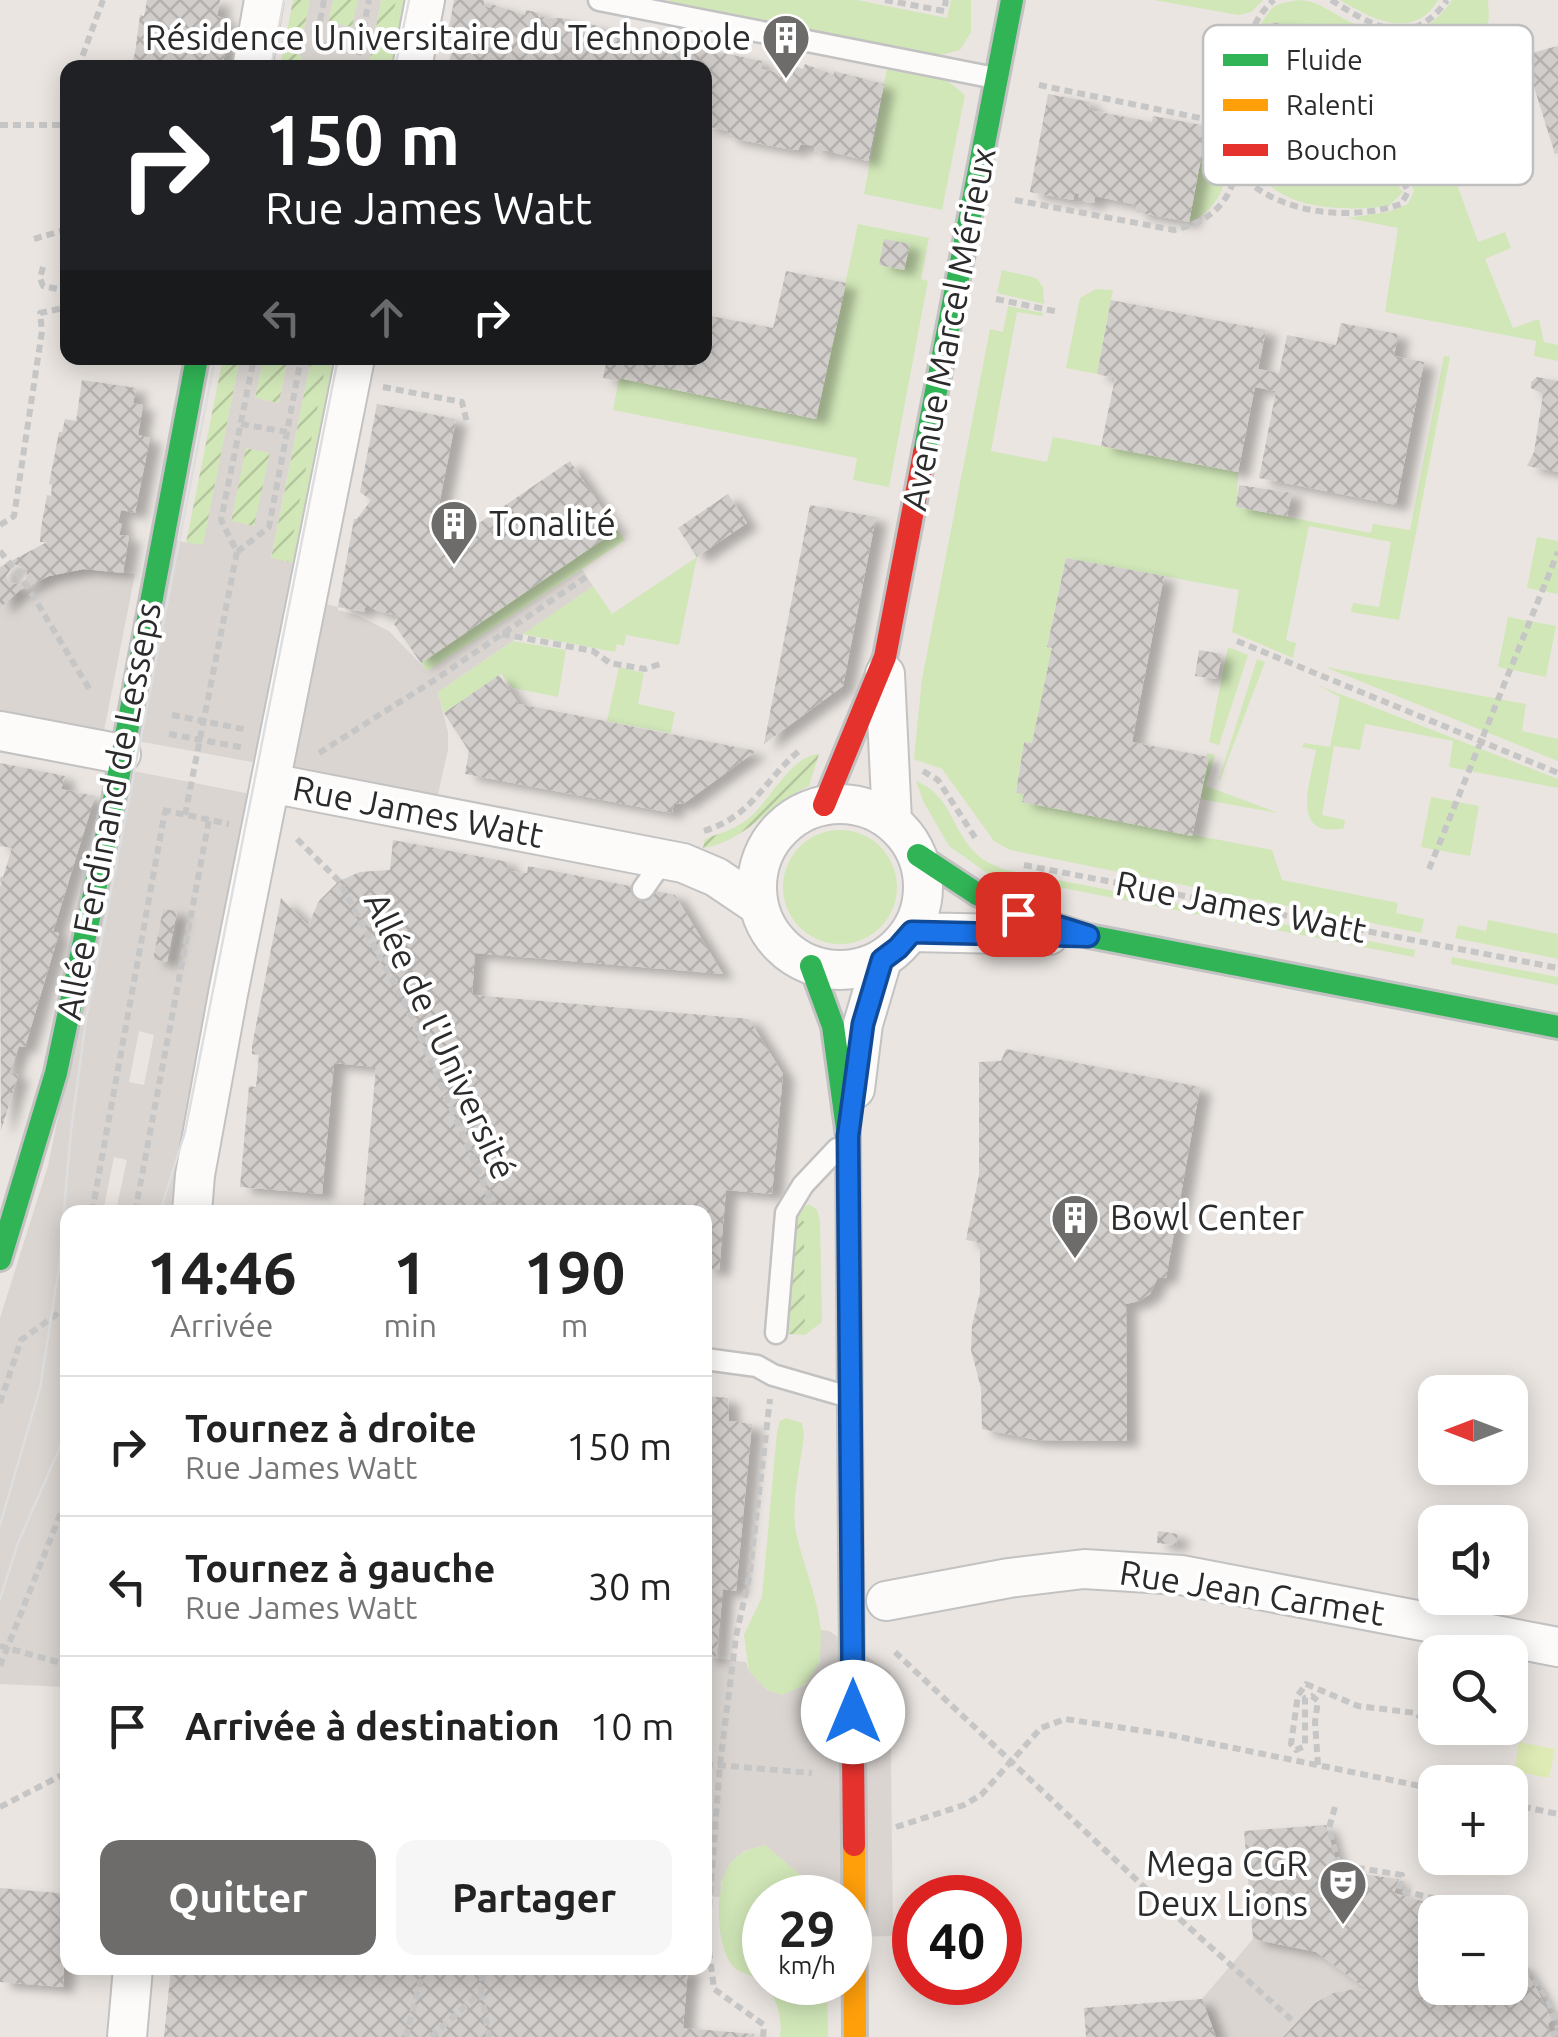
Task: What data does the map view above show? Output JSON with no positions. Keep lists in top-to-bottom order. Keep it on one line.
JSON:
{"streets":{"street":["Avenue Marcel Mérieux","Allée Ferdinand de Lesseps","Rue James Watt","Rue Jean Carmet"],"path":["Allée de l'Université"]},"crossings":[["Avenue Marcel Mérieux","Rue James Watt"]],"places":{"building":["Résidence Universitaire du Technopole","Tonalité","Bowl Center"],"theatre":["Mega CGR Deux Lions"]},"legend":["Fluide","Ralenti","Bouchon"],"north":"left","page":{"turn":["150 m","Rue James Watt"],"eta":["14:46","Arrivée","1","min","190","m"],"map_buttons":["+","−"],"list":[{"name":"Tournez à droite","note":"Rue James Watt","value":"150 m"},{"name":"Tournez à gauche","note":"Rue James Watt","value":"30 m"},{"name":"Arrivée à destination","value":"10 m"}],"buttons":["Quitter","Partager"],"speed":"29 km/h","limit":"40"}}
